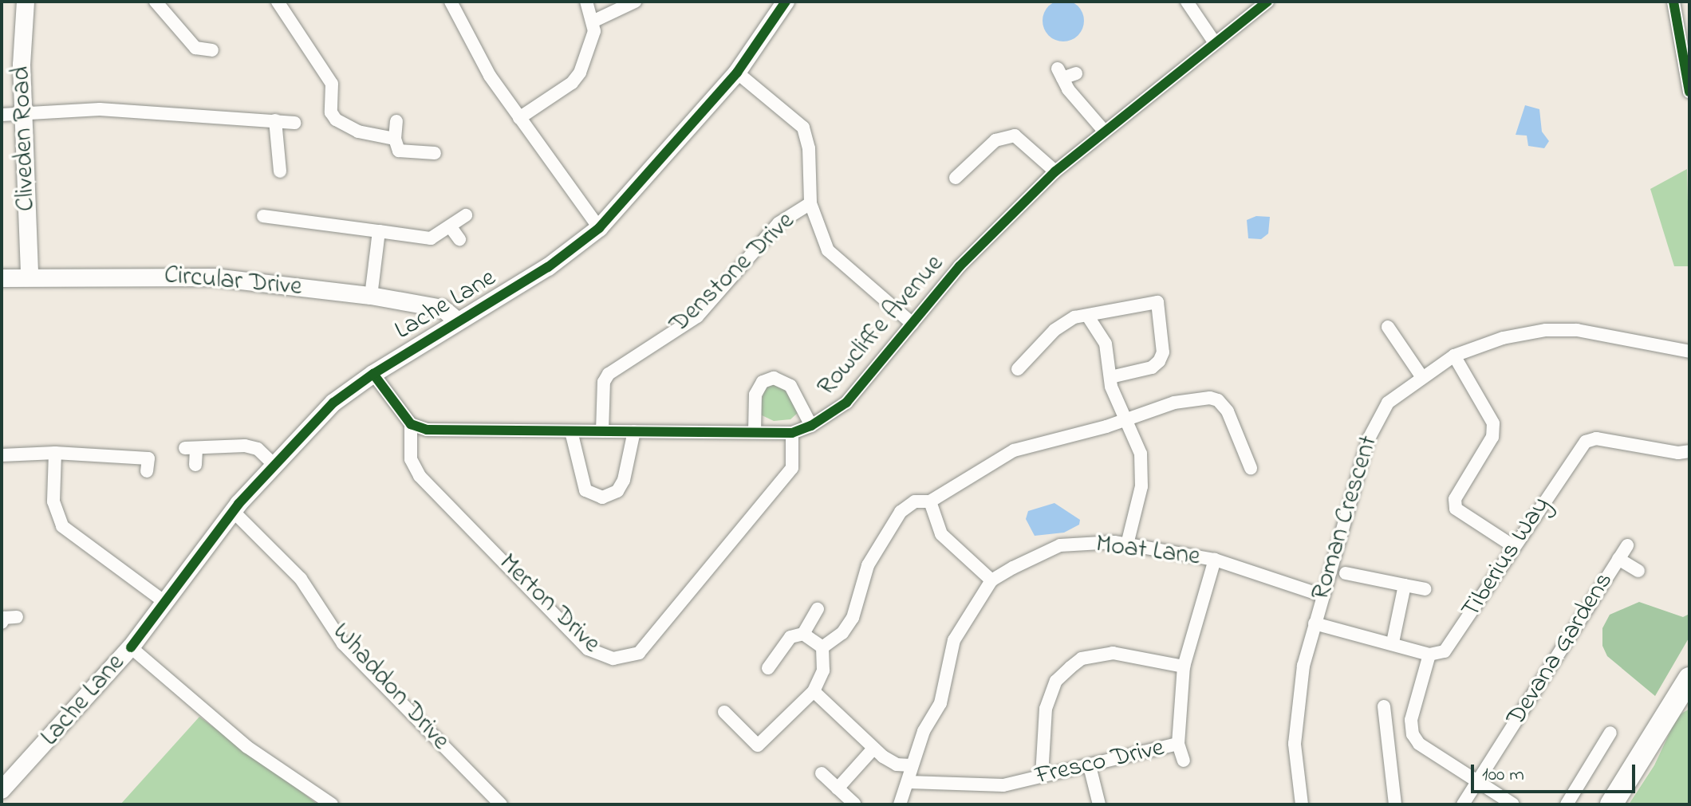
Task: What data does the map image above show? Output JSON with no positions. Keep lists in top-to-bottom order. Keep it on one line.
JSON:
{"streets":{"street":["Cliveden Road","Denstone Drive","Circular Drive","Lache Lane","Rowcliffe Avenue","Roman Crescent","Moat Lane","Tiberius Way","Merton Drive","Devana Gardens","Whaddon Drive","Fresco Drive"]},"crossings":[["Cliveden Road","Circular Drive"],["Denstone Drive","Rowcliffe Avenue"],["Circular Drive","Lache Lane"],["Lache Lane","Whaddon Drive"],["Rowcliffe Avenue","Merton Drive"],["Roman Crescent","Moat Lane"],["Moat Lane","Fresco Drive"]],"scale_bar":"100 m"}
